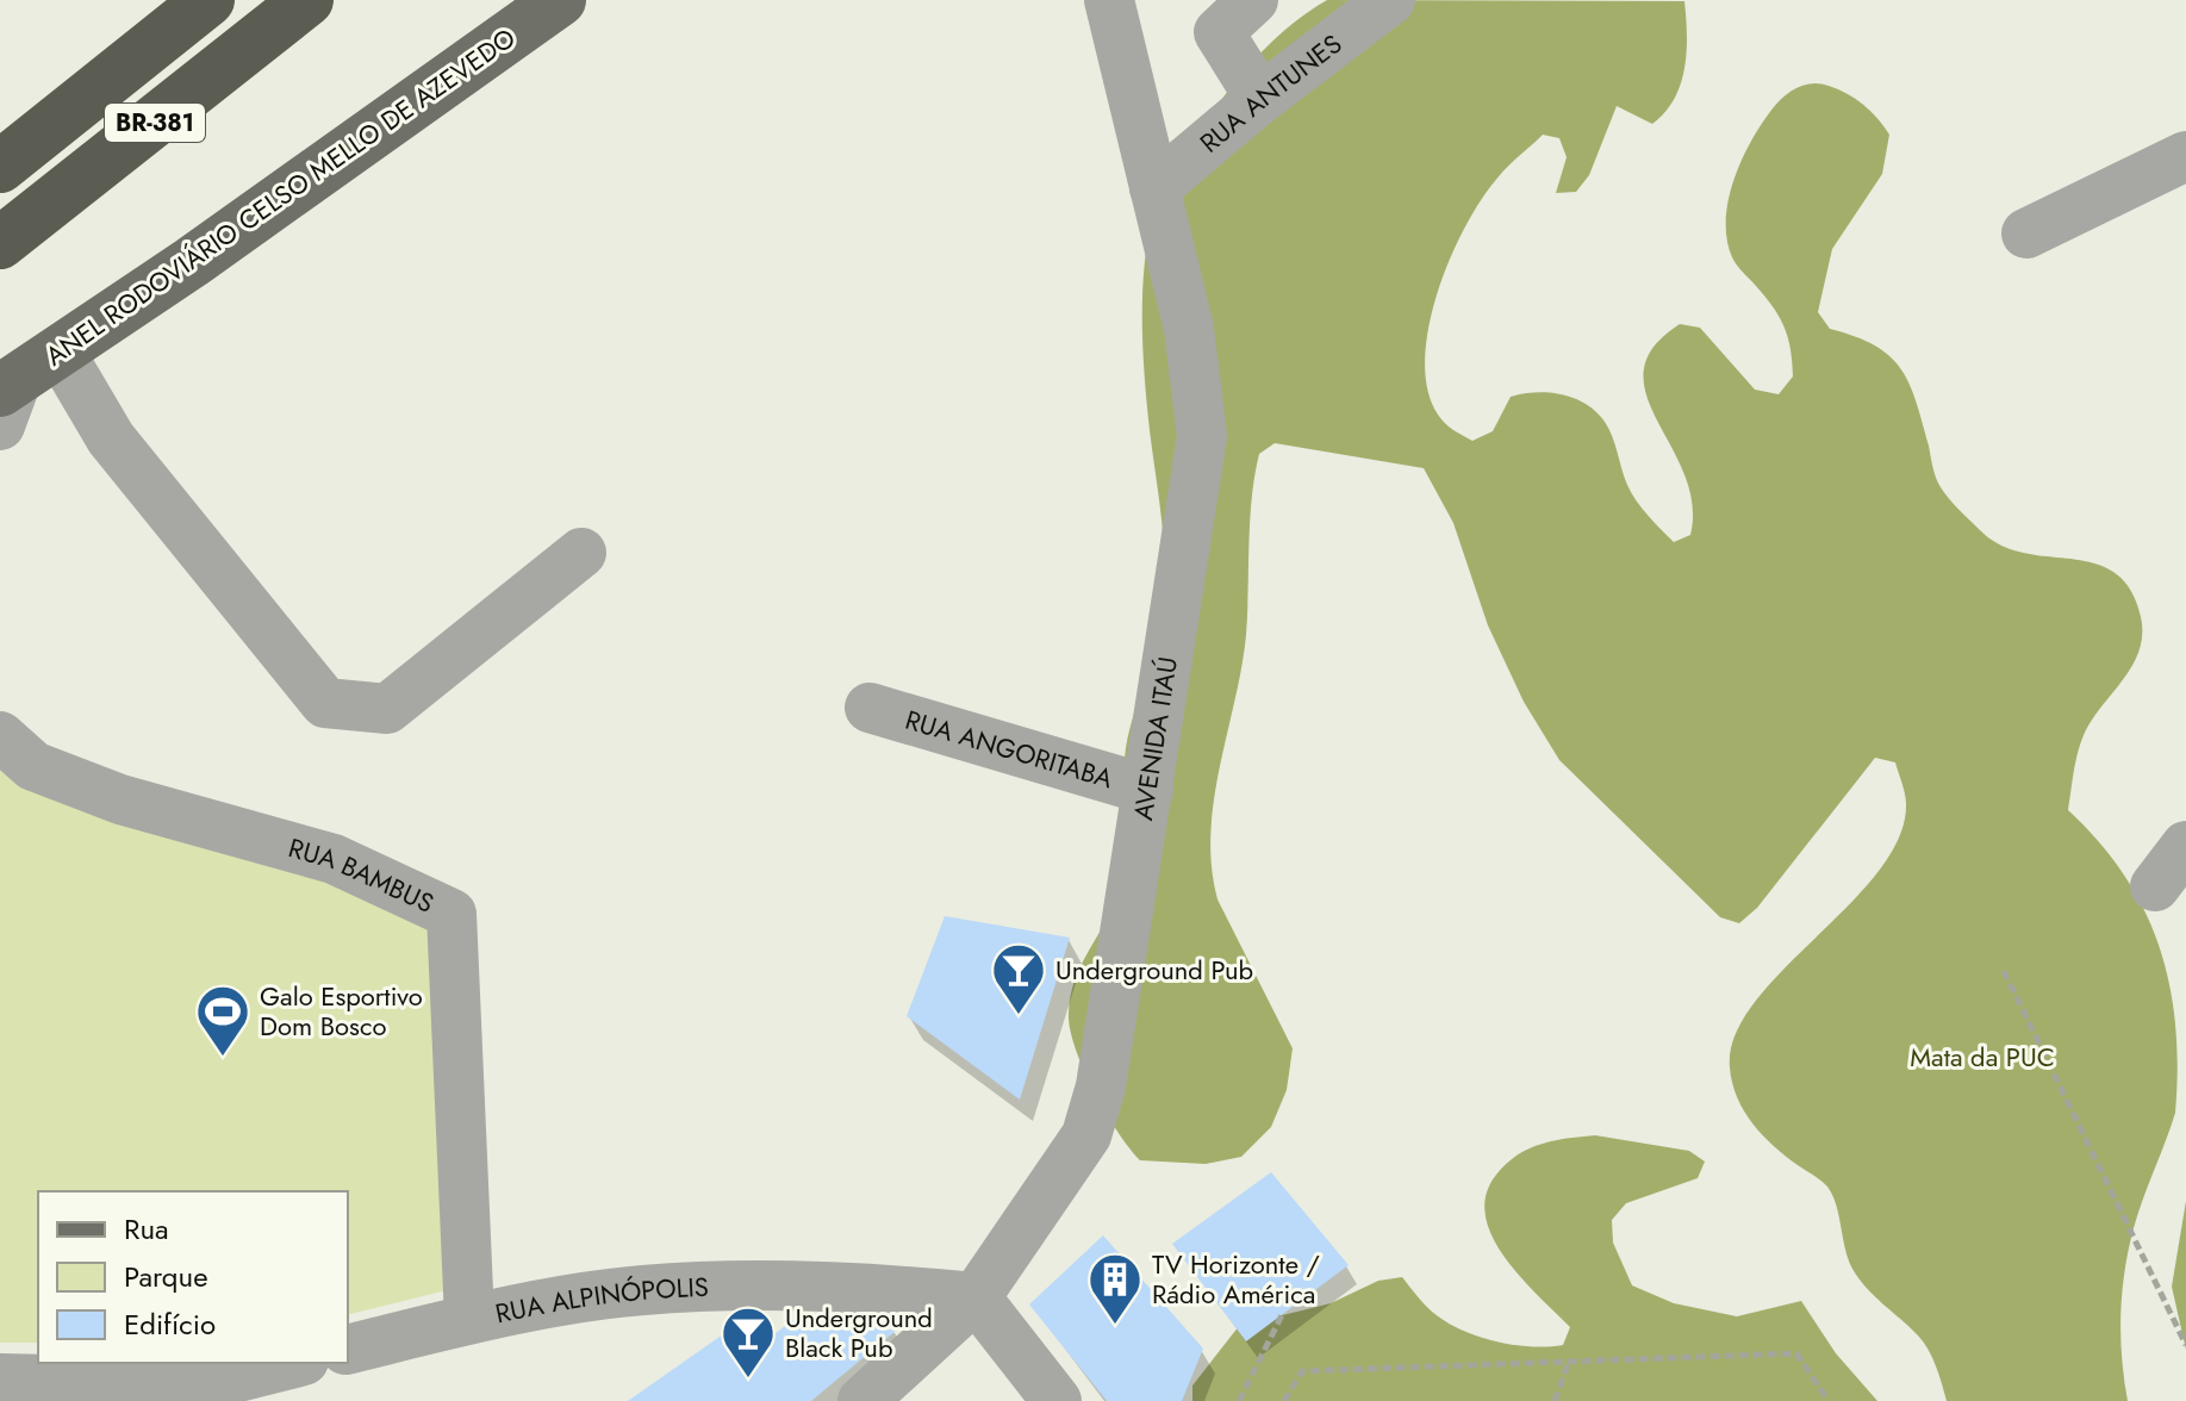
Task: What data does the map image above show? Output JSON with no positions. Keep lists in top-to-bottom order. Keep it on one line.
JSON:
{"streets":{"highway":["BR-381"],"main road":["ANEL RODOVIÁRIO CELSO MELLO DE AZEVEDO"],"street":["RUA ANTUNES","AVENIDA ITAÚ","RUA ANGORITABA","RUA BAMBUS","RUA ALPINÓPOLIS"]},"crossings":[["RUA ANTUNES","AVENIDA ITAÚ"],["AVENIDA ITAÚ","RUA ANGORITABA"],["AVENIDA ITAÚ","RUA ALPINÓPOLIS"],["RUA BAMBUS","RUA ALPINÓPOLIS"]],"parks":["Mata da PUC"],"places":{"bar":["Underground Pub","Underground Black Pub"],"sports":["Galo Esportivo Dom Bosco"],"building":["TV Horizonte / Rádio América"]},"legend":["Rua","Parque","Edifício"]}
